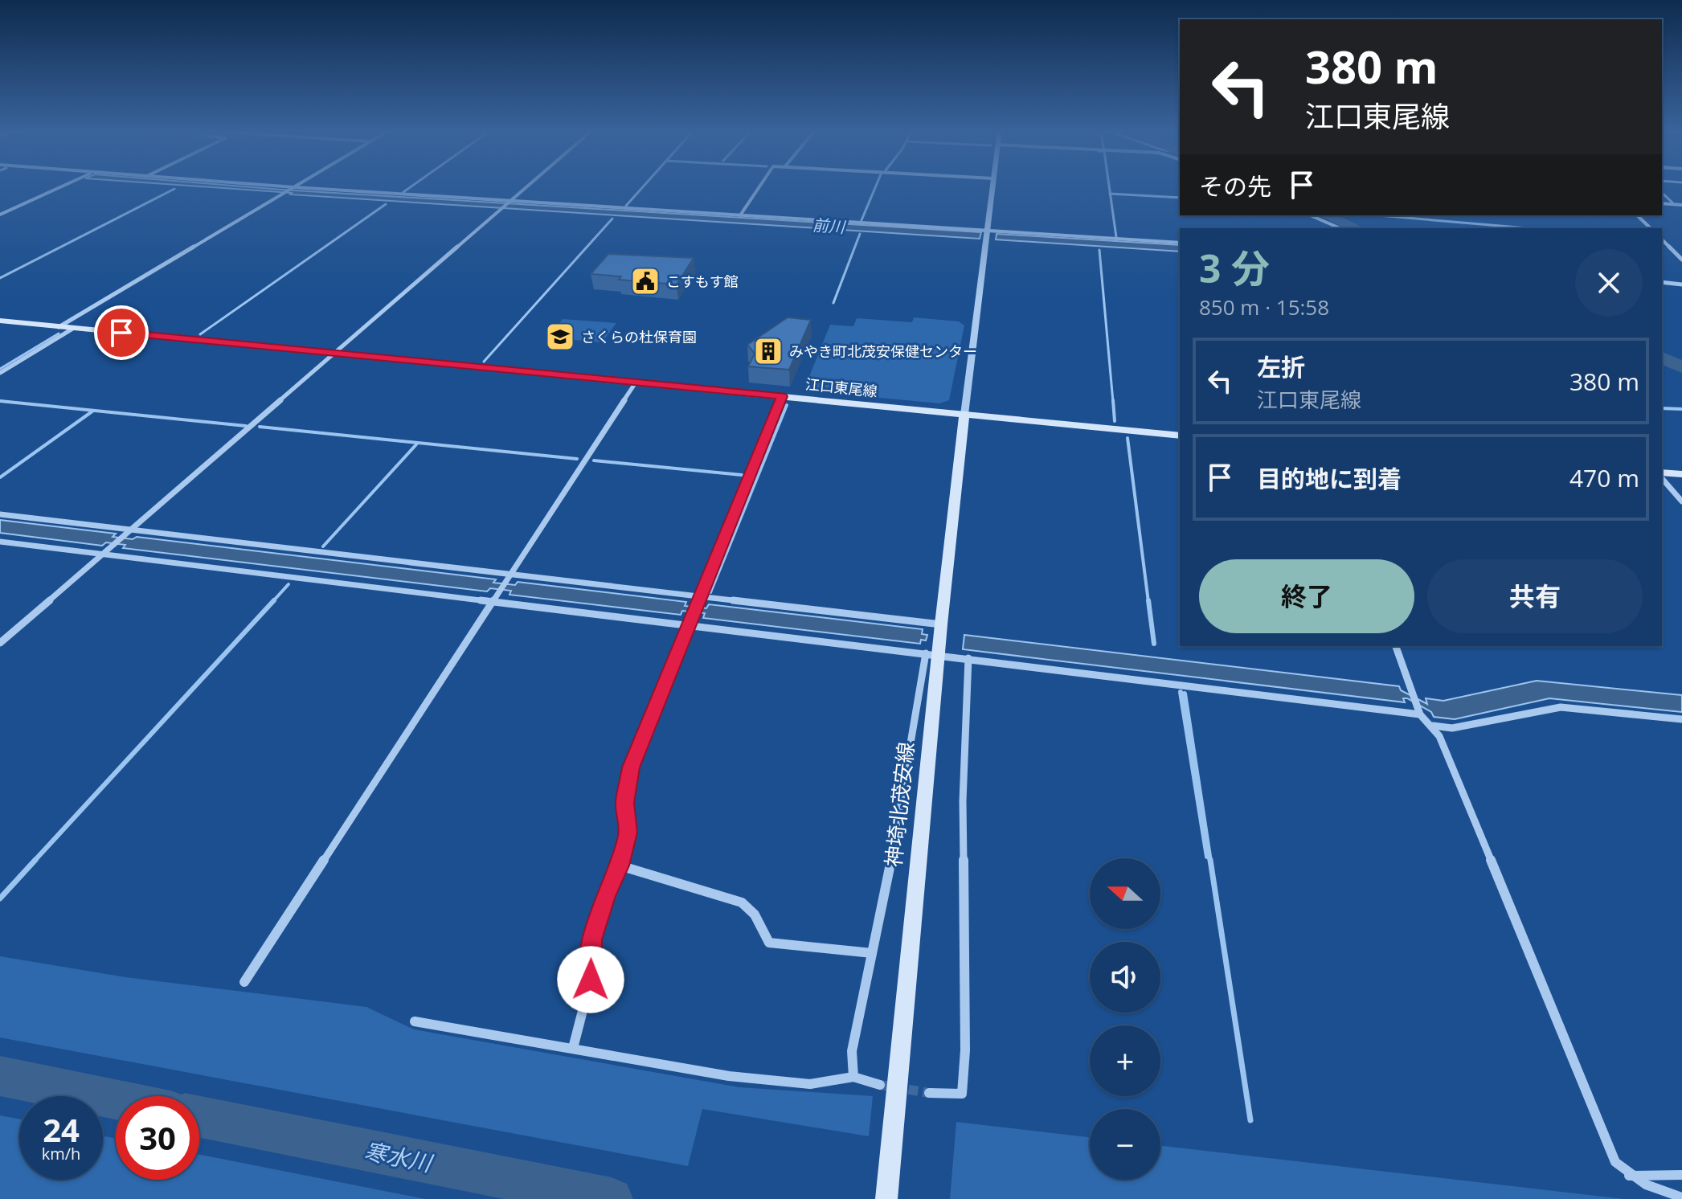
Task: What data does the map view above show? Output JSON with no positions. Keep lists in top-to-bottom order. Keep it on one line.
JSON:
{"streets":{"main road":["江口東尾線","神埼北茂安線"]},"crossings":[["江口東尾線","神埼北茂安線"]],"water":["前川","寒水川"],"places":{"public building":["こすもす館"],"school or university":["さくらの杜保育園"],"building":["みやき町北茂安保健センター"]},"north":"left","page":{"turn":["380 m","江口東尾線"],"then":"その先","heading":["3 分","850 m · 15:58"],"list":[{"name":"左折","note":"江口東尾線","value":"380 m"},{"name":"目的地に到着","value":"470 m"}],"buttons":["終了","共有"],"map_buttons":["+","−"],"speed":"24 km/h","limit":"30"}}
